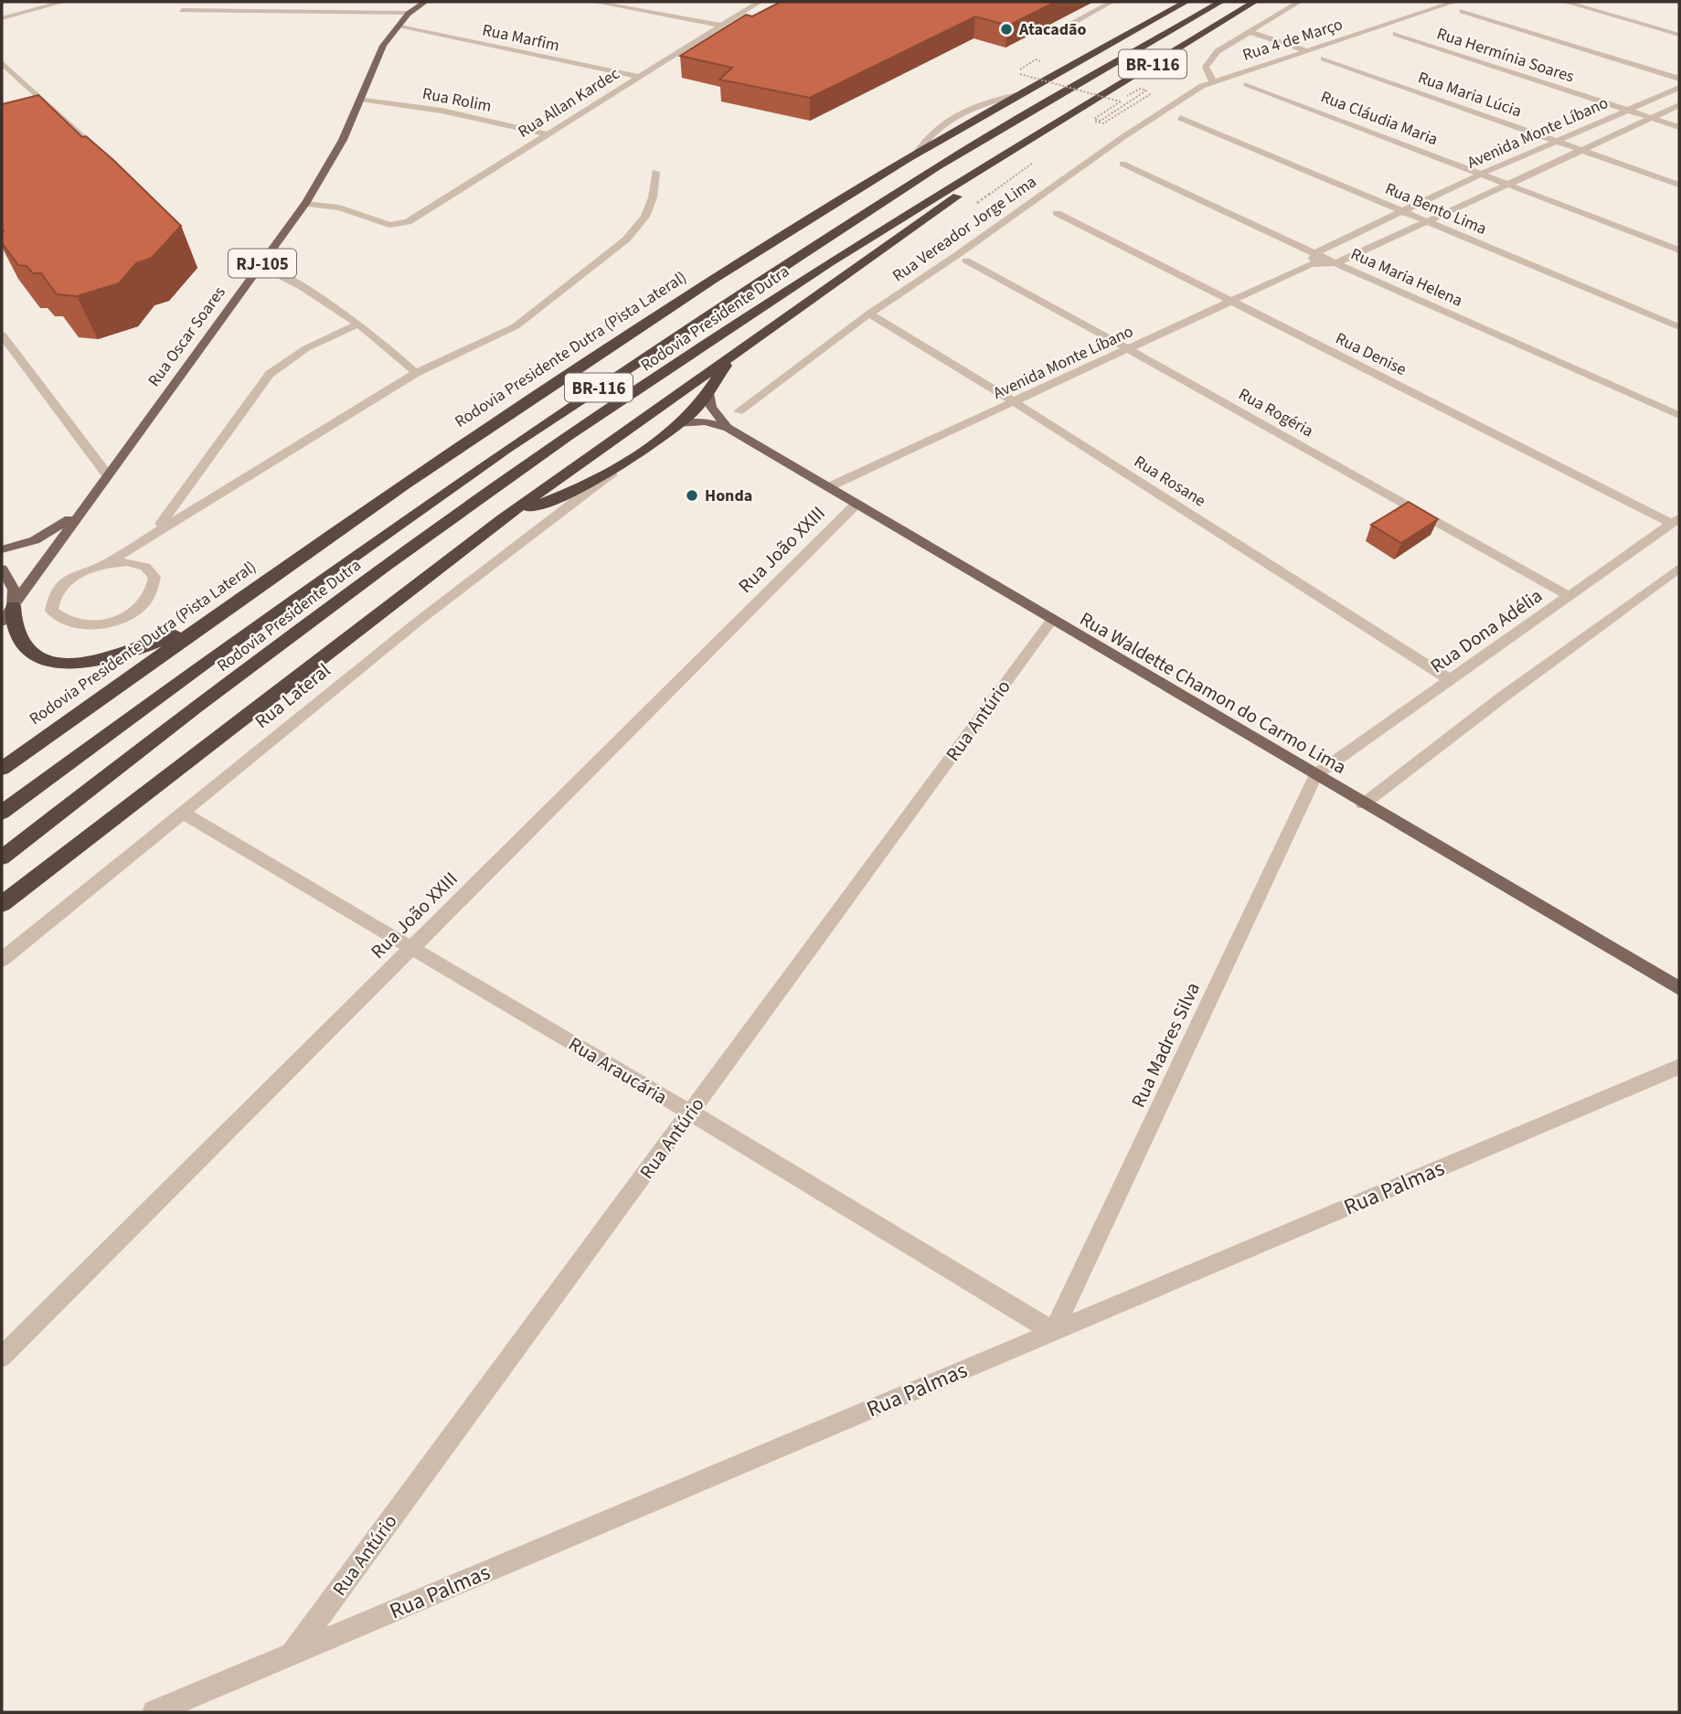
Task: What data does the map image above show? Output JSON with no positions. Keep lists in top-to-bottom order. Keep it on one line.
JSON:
{"streets":{"highway":["BR-116","Rodovia Presidente Dutra","Rodovia Presidente Dutra (Pista Lateral)"],"main road":["RJ-105","Rua Oscar Soares","Rua Waldette Chamon do Carmo Lima"],"street":["Rua Marfim","Rua 4 de Março","Rua Hermínia Soares","Rua Maria Lúcia","Rua Rolim","Rua Allan Kardec","Rua Cláudia Maria","Avenida Monte Líbano","Rua Bento Lima","Rua Vereador Jorge Lima","Rua Maria Helena","Rua Denise","Rua Rogéria","Rua Rosane","Rua João XXIII","Rua Dona Adélia","Rua Lateral","Rua Antúrio","Rua Madres Silva","Rua Araucária","Rua Palmas"]},"crossings":[["Rua Marfim","Rua Allan Kardec"],["Rua Marfim","Rua Oscar Soares"],["Rua 4 de Março","Rua Vereador Jorge Lima"],["Rua Hermínia Soares","Avenida Monte Líbano"],["BR-116","Rodovia Presidente Dutra"],["Rua Maria Lúcia","Avenida Monte Líbano"],["Rua Rolim","Rua Allan Kardec"],["Rua Rolim","Rua Oscar Soares"],["Rua Allan Kardec","Rua Oscar Soares"],["Rua Cláudia Maria","Avenida Monte Líbano"],["Avenida Monte Líbano","Rua Bento Lima"],["Avenida Monte Líbano","Rua Maria Helena"],["Avenida Monte Líbano","Rua Denise"],["Avenida Monte Líbano","Rua Rogéria"],["Avenida Monte Líbano","Rua Rosane"],["Avenida Monte Líbano","Rua Waldette Chamon do Carmo Lima"],["Rua Vereador Jorge Lima","Rua Rosane"],["RJ-105","Rua Oscar Soares"],["Rua Denise","Rua Dona Adélia"],["Rua Rogéria","Rua Dona Adélia"],["Rua Rosane","Rua Dona Adélia"],["Rua João XXIII","Rua Waldette Chamon do Carmo Lima"],["Rua João XXIII","Rua Araucária"],["Rua Dona Adélia","Rua Waldette Chamon do Carmo Lima"],["Rua Dona Adélia","Rua Madres Silva"],["Rua Waldette Chamon do Carmo Lima","Rua Antúrio"],["Rua Waldette Chamon do Carmo Lima","Rua Madres Silva"],["Rua Lateral","Rua Araucária"],["Rua Antúrio","Rua Araucária"],["Rua Antúrio","Rua Palmas"],["Rua Madres Silva","Rua Araucária"],["Rua Madres Silva","Rua Palmas"],["Rua Araucária","Rua Palmas"]],"places":["Atacadão","Honda"]}
